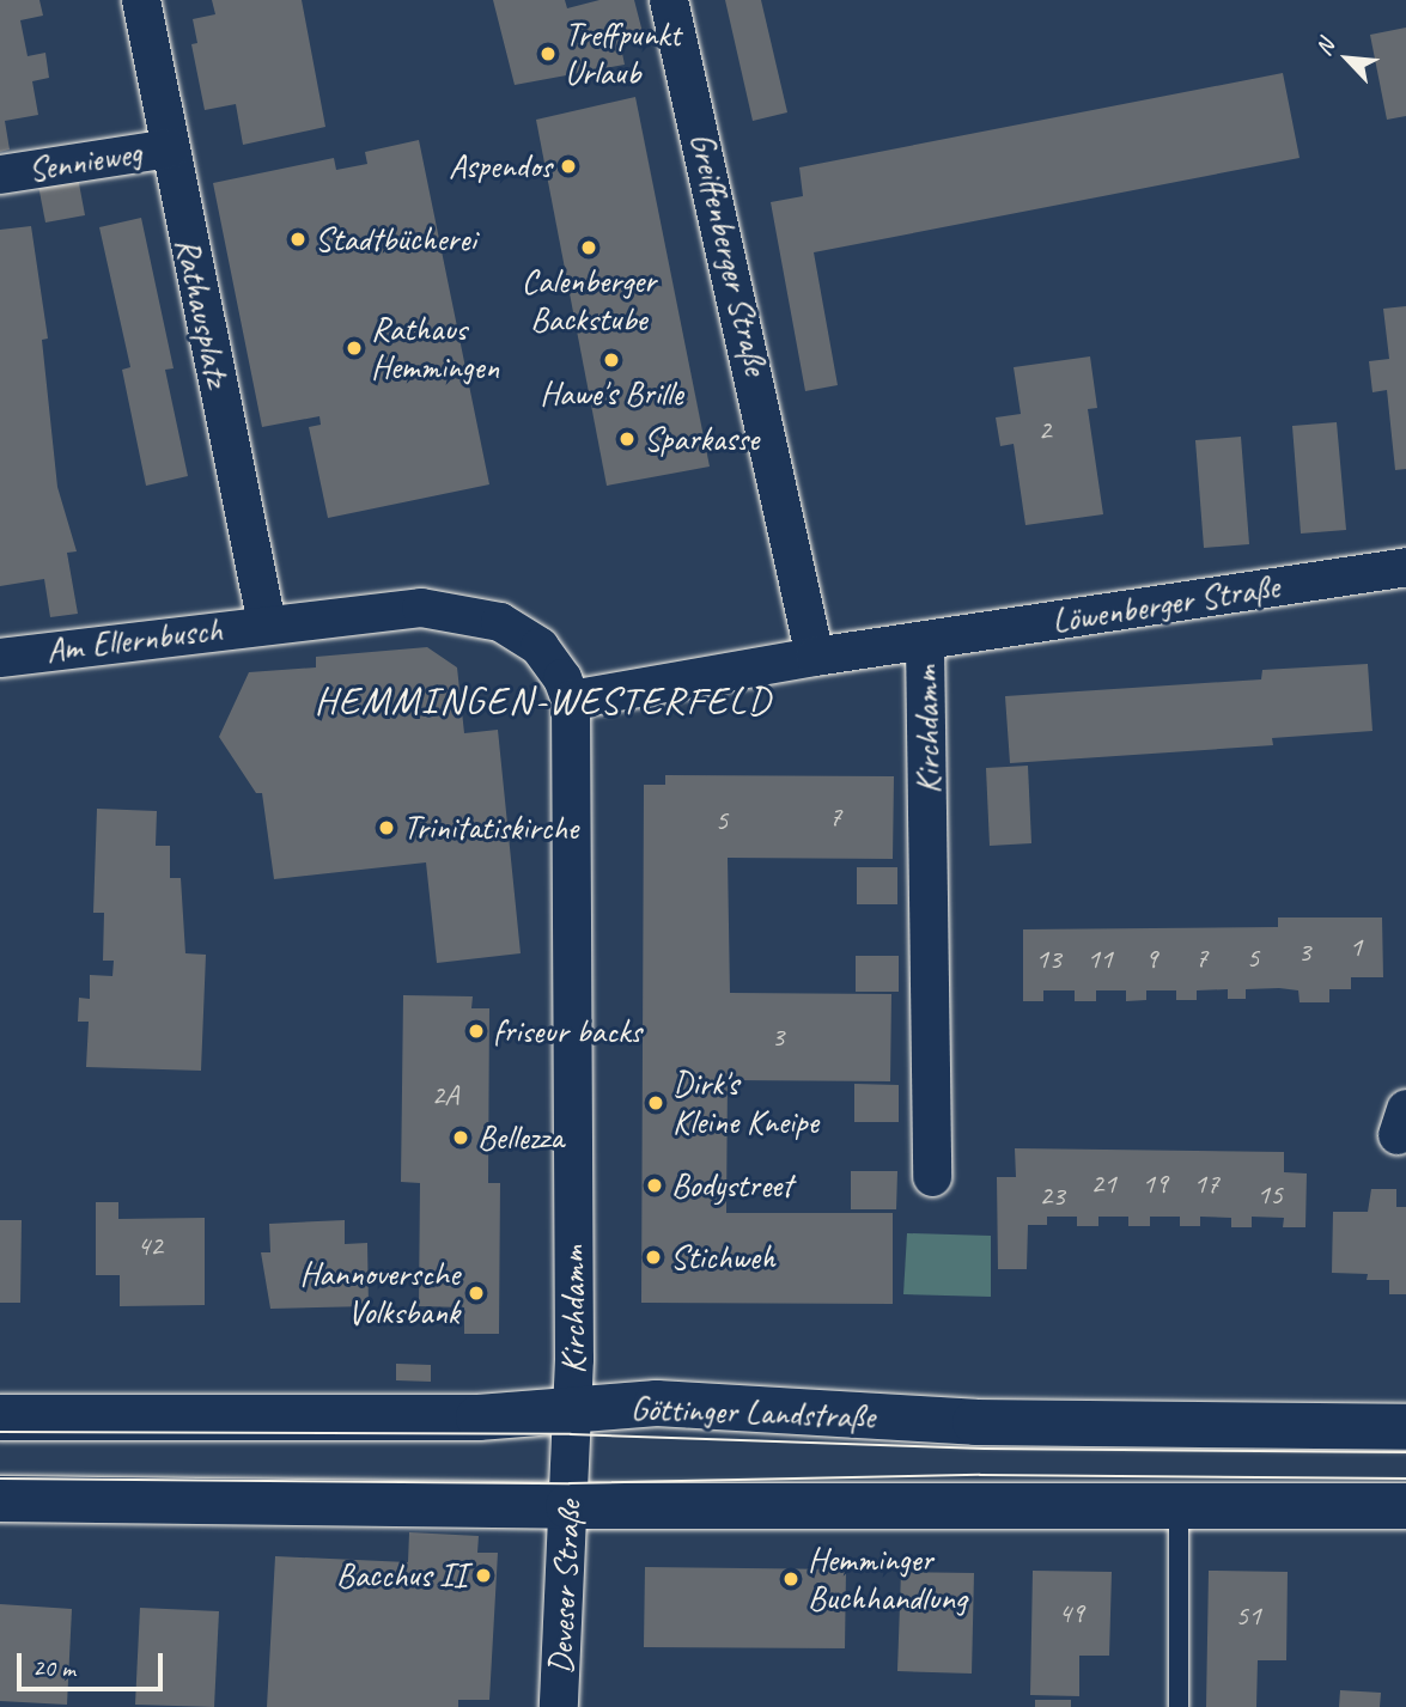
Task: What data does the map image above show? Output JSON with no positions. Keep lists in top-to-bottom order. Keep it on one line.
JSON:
{"streets":{"street":["Sennieweg","Greiffenberger Straße","Rathausplatz","Löwenberger Straße","Am Ellernbusch","Kirchdamm","Göttinger Landstraße","Deveser Straße"]},"crossings":[["Sennieweg","Rathausplatz"],["Greiffenberger Straße","Kirchdamm"],["Rathausplatz","Am Ellernbusch"],["Löwenberger Straße","Kirchdamm"],["Kirchdamm","Göttinger Landstraße"],["Kirchdamm","Deveser Straße"]],"districts":["HEMMINGEN-WESTERFELD"],"places":["Treffpunkt Urlaub","Aspendos","Stadtbücherei","Calenberger Backstube","Rathaus Hemmingen","Hawe's Brille","Sparkasse","Trinitatiskirche","friseur backs","Dirk's Kleine Kneipe","Bellezza","Bodystreet","Stichweh","Hannoversche Volksbank","Bacchus II","Hemminger Buchhandlung"],"house_numbers":["2","7","5","1","3","7","5","13","11","9","3","2A","21","19","17","15","23","42","49","51"],"scale_bar":"20 m","north":"top left"}
